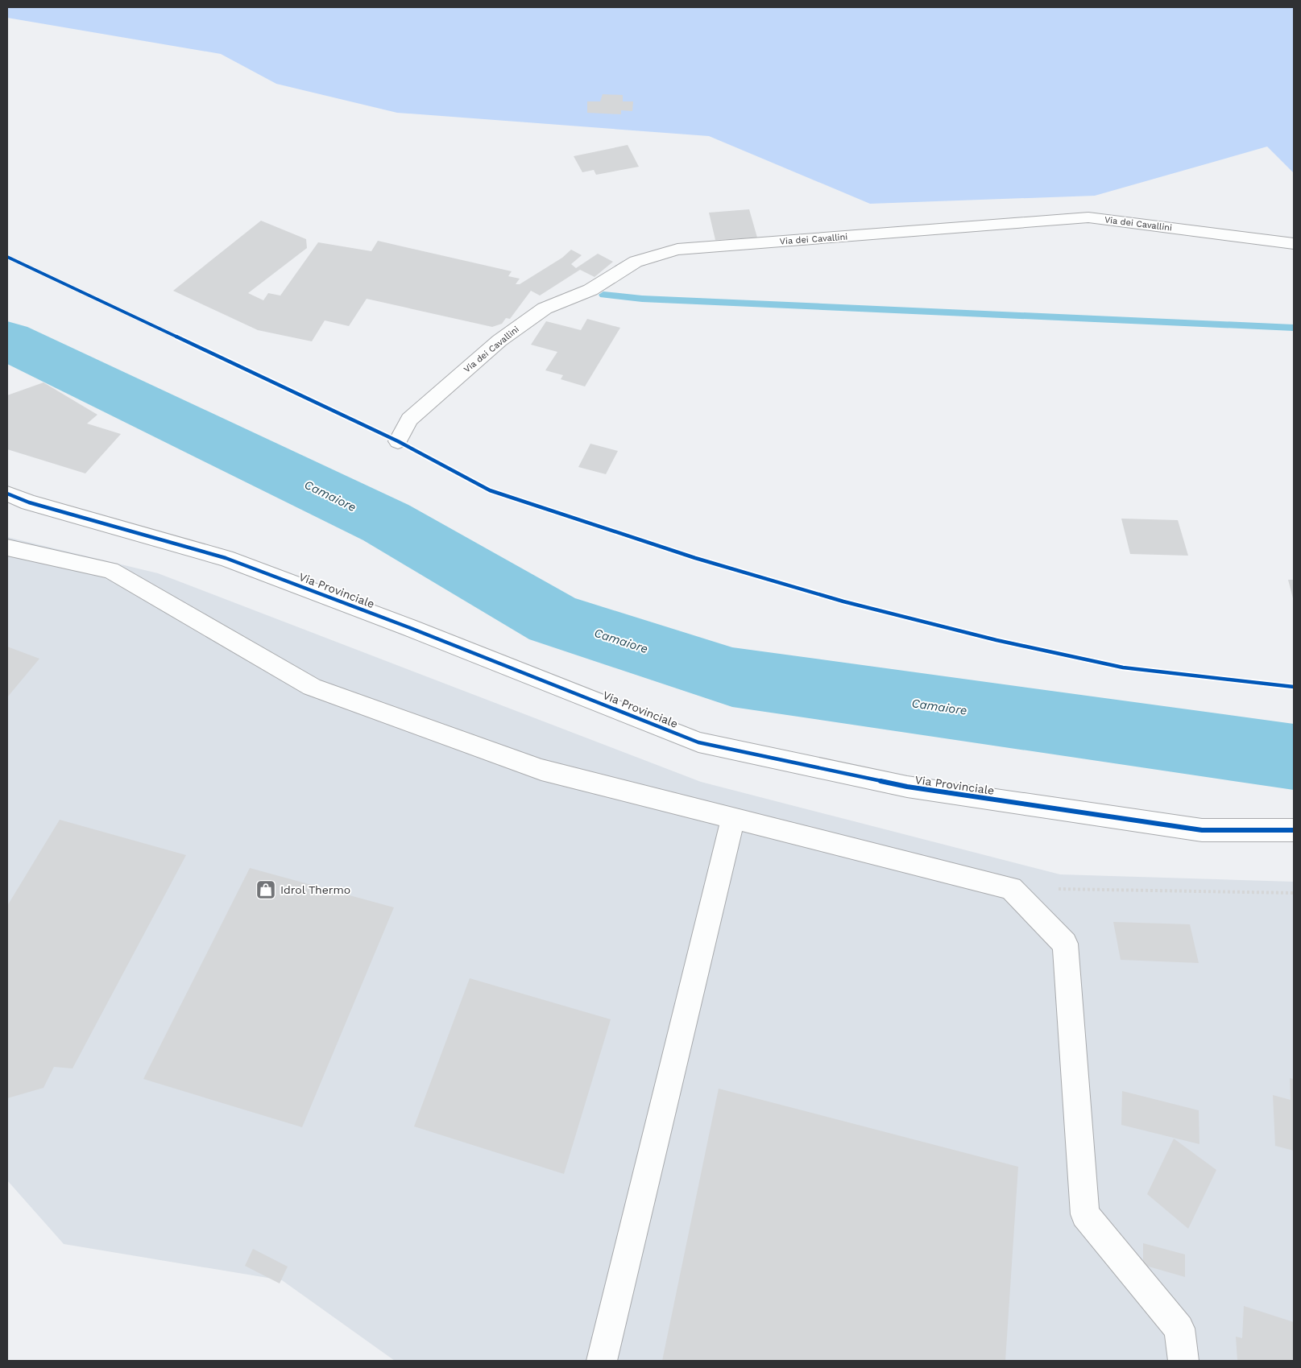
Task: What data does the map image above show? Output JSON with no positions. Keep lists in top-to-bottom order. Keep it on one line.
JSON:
{"streets":{"main road":["Via dei Cavallini","Via Provinciale"]},"water":["Camaiore"],"places":{"shop":["Idrol Thermo"]}}
